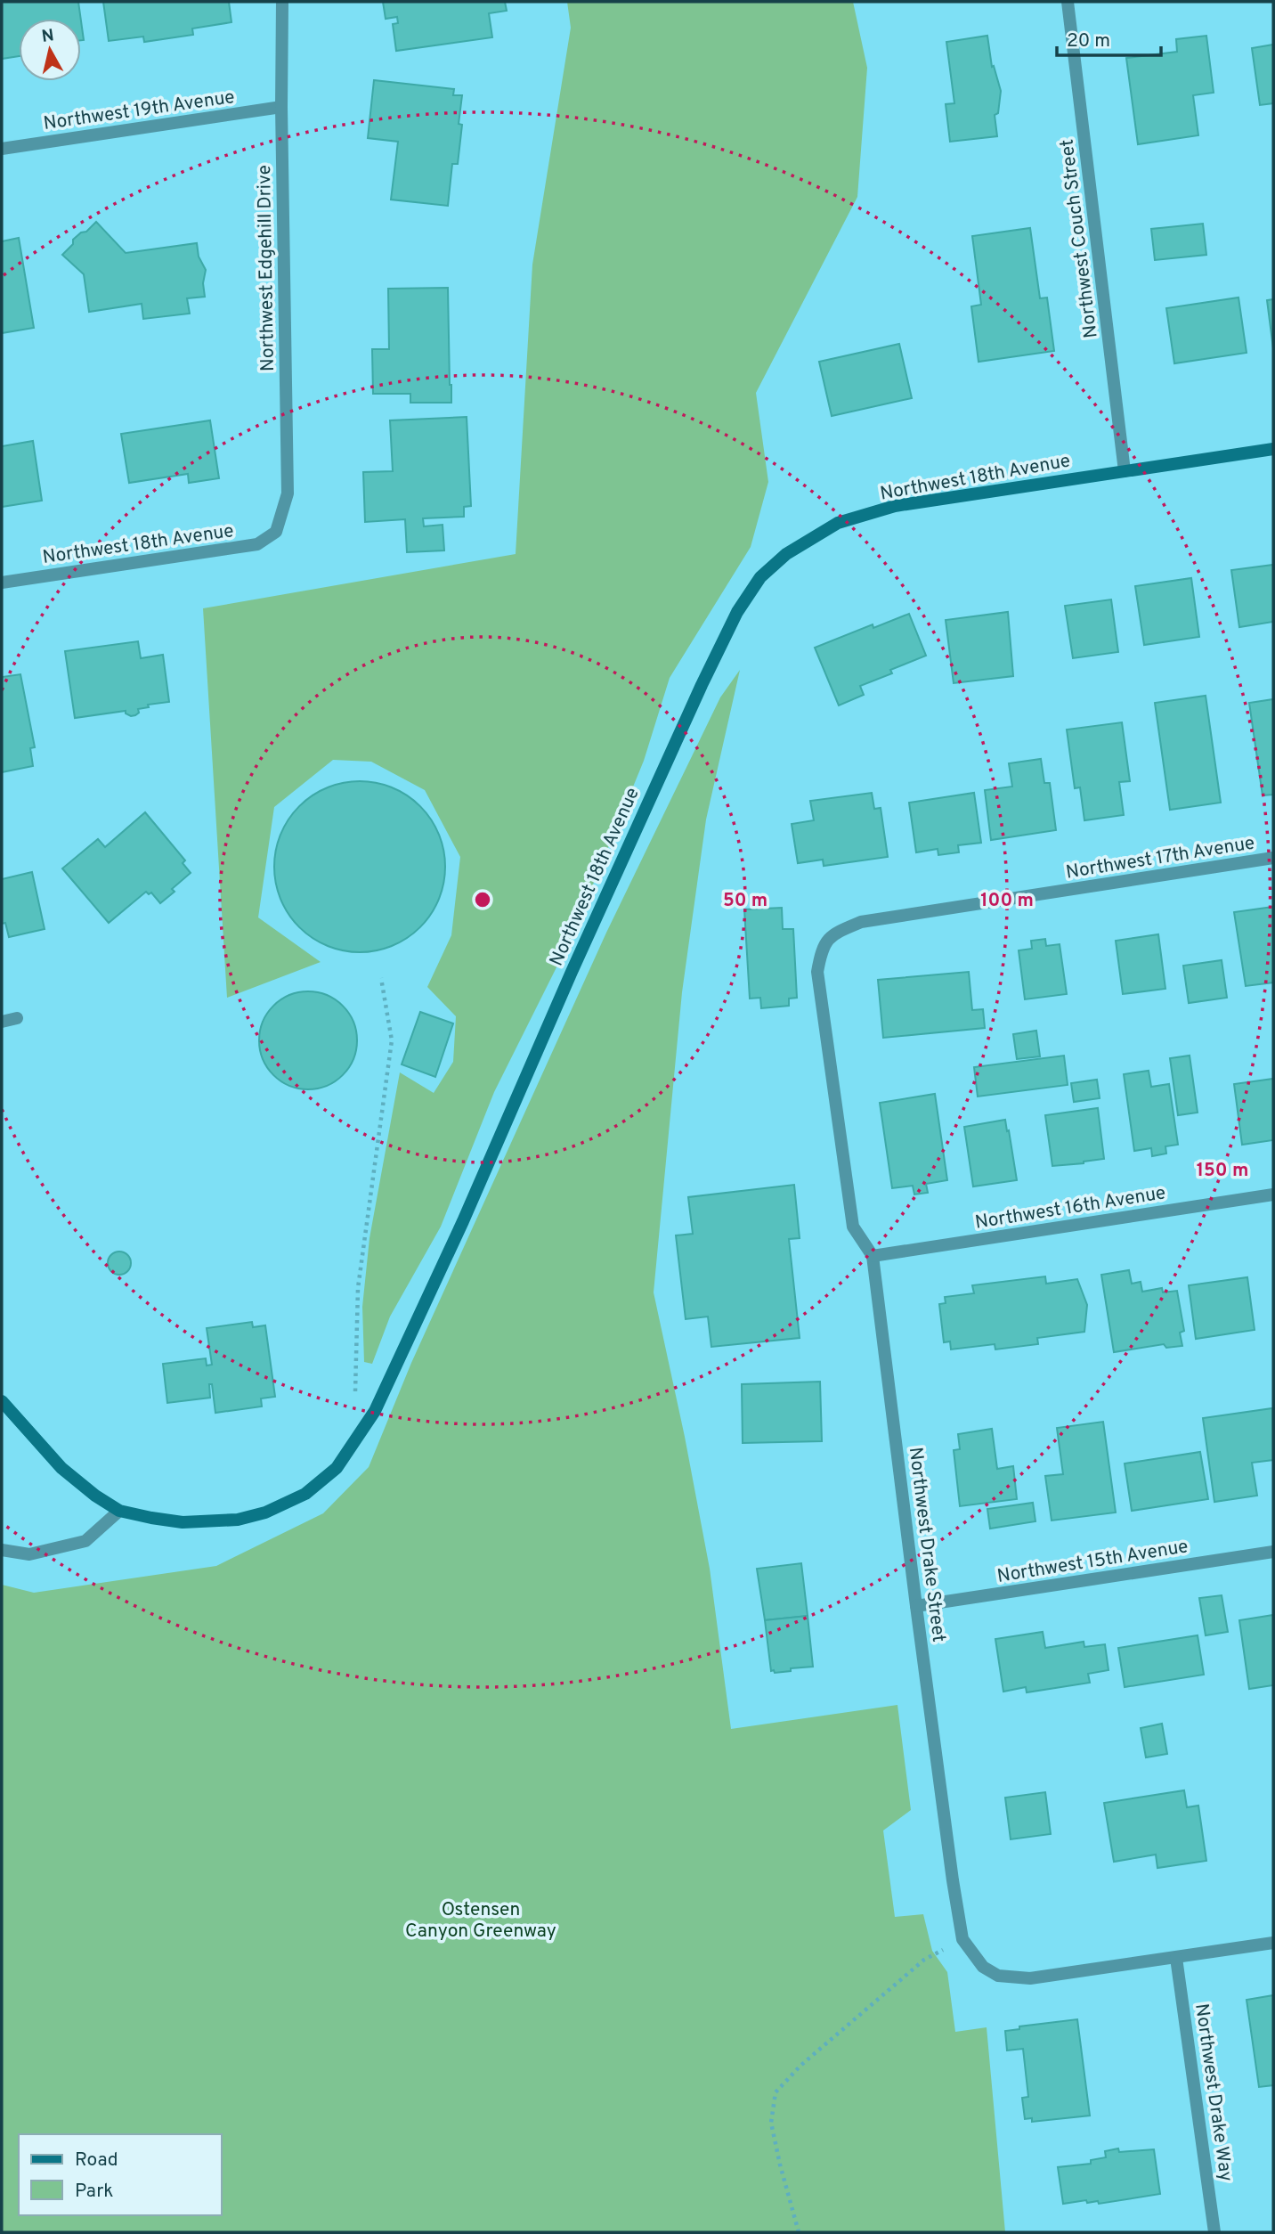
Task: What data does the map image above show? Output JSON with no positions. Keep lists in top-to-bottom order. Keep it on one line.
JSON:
{"streets":{"street":["Northwest 19th Avenue","Northwest Couch Street","Northwest Edgehill Drive","Northwest 18th Avenue","Northwest 17th Avenue","Northwest 16th Avenue","Northwest Drake Street","Northwest 15th Avenue","Northwest Drake Way"]},"crossings":[["Northwest 19th Avenue","Northwest Edgehill Drive"],["Northwest Couch Street","Northwest 18th Avenue"],["Northwest Edgehill Drive","Northwest 18th Avenue"],["Northwest 17th Avenue","Northwest Drake Street"],["Northwest 16th Avenue","Northwest Drake Street"],["Northwest Drake Street","Northwest 15th Avenue"],["Northwest Drake Street","Northwest Drake Way"]],"parks":["Ostensen Canyon Greenway"],"legend":["Road","Park"],"scale_bar":"20 m","north":"top","rings":["50 m","100 m","150 m"]}
